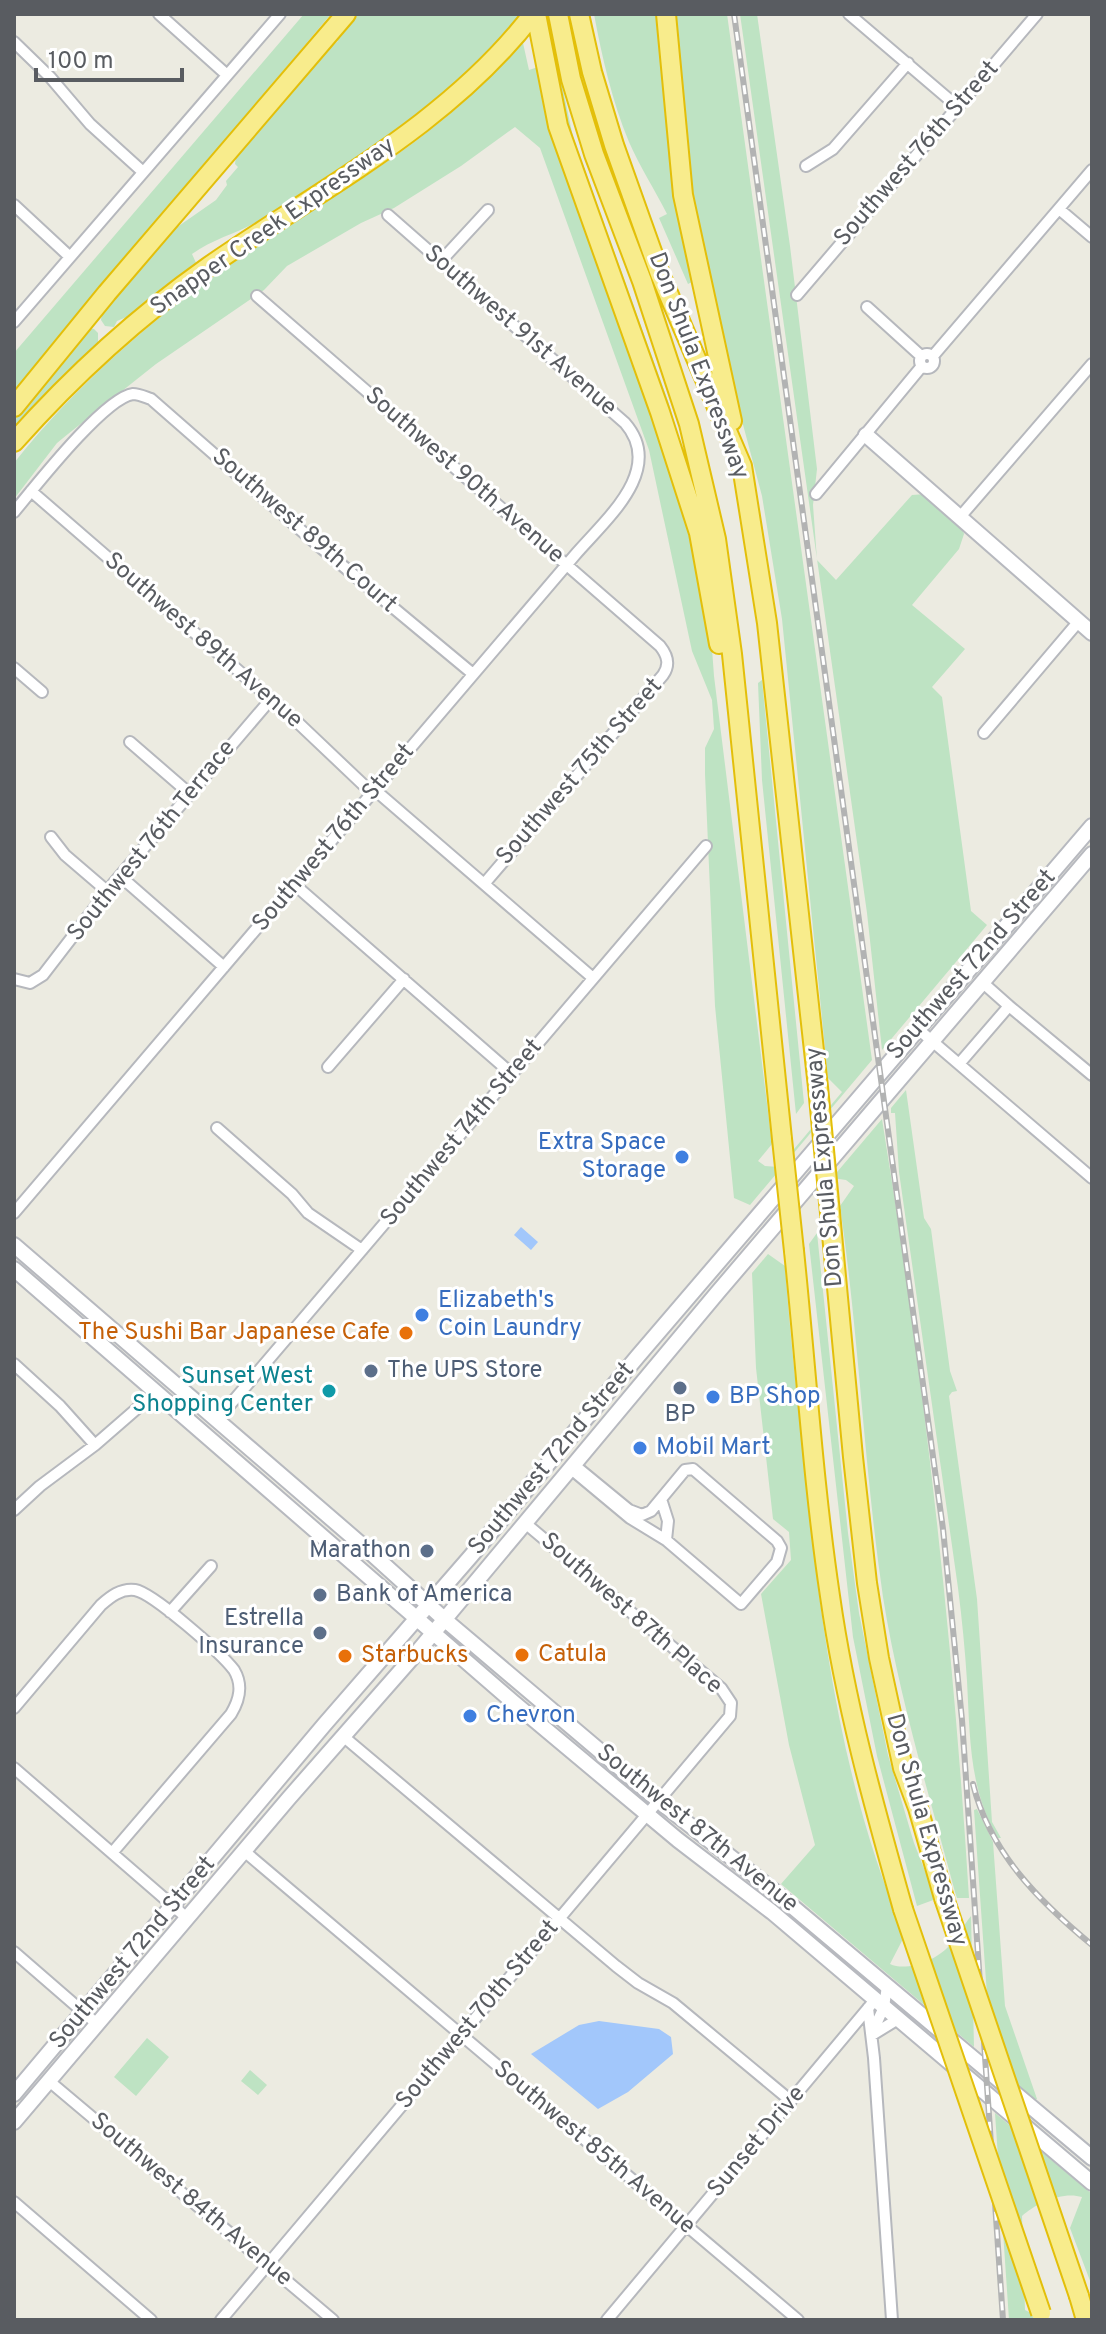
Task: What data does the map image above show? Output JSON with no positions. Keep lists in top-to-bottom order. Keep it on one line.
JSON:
{"streets":{"highway":["Snapper Creek Expressway","Don Shula Expressway"],"main road":["Southwest 72nd Street","Southwest 87th Avenue"],"street":["Southwest 76th Street","Southwest 91st Avenue","Southwest 90th Avenue","Southwest 89th Court","Southwest 89th Avenue","Southwest 75th Street","Southwest 76th Terrace","Southwest 74th Street","Southwest 87th Place","Southwest 70th Street","Sunset Drive","Southwest 85th Avenue","Southwest 84th Avenue"]},"crossings":[["Southwest 76th Street","Southwest 91st Avenue"],["Southwest 76th Street","Southwest 90th Avenue"],["Southwest 76th Street","Southwest 89th Court"],["Southwest 76th Street","Southwest 89th Avenue"],["Southwest 90th Avenue","Southwest 75th Street"],["Southwest 89th Court","Southwest 89th Avenue"],["Southwest 89th Avenue","Southwest 75th Street"],["Southwest 89th Avenue","Southwest 76th Terrace"],["Southwest 89th Avenue","Southwest 74th Street"],["Southwest 72nd Street","Southwest 87th Place"],["Southwest 72nd Street","Southwest 87th Avenue"],["Southwest 72nd Street","Southwest 85th Avenue"],["Southwest 72nd Street","Southwest 84th Avenue"],["Southwest 74th Street","Southwest 87th Avenue"],["Southwest 87th Place","Southwest 70th Street"],["Southwest 87th Avenue","Southwest 70th Street"],["Southwest 87th Avenue","Sunset Drive"],["Southwest 70th Street","Southwest 85th Avenue"],["Southwest 70th Street","Southwest 84th Avenue"],["Sunset Drive","Southwest 85th Avenue"]],"places":["Extra Space Storage","Elizabeth's Coin Laundry","The Sushi Bar Japanese Cafe","The UPS Store","BP","Sunset West Shopping Center","BP Shop","Mobil Mart","Marathon","Bank of America","Estrella Insurance","Catula","Starbucks","Chevron"],"scale_bar":"100 m"}
